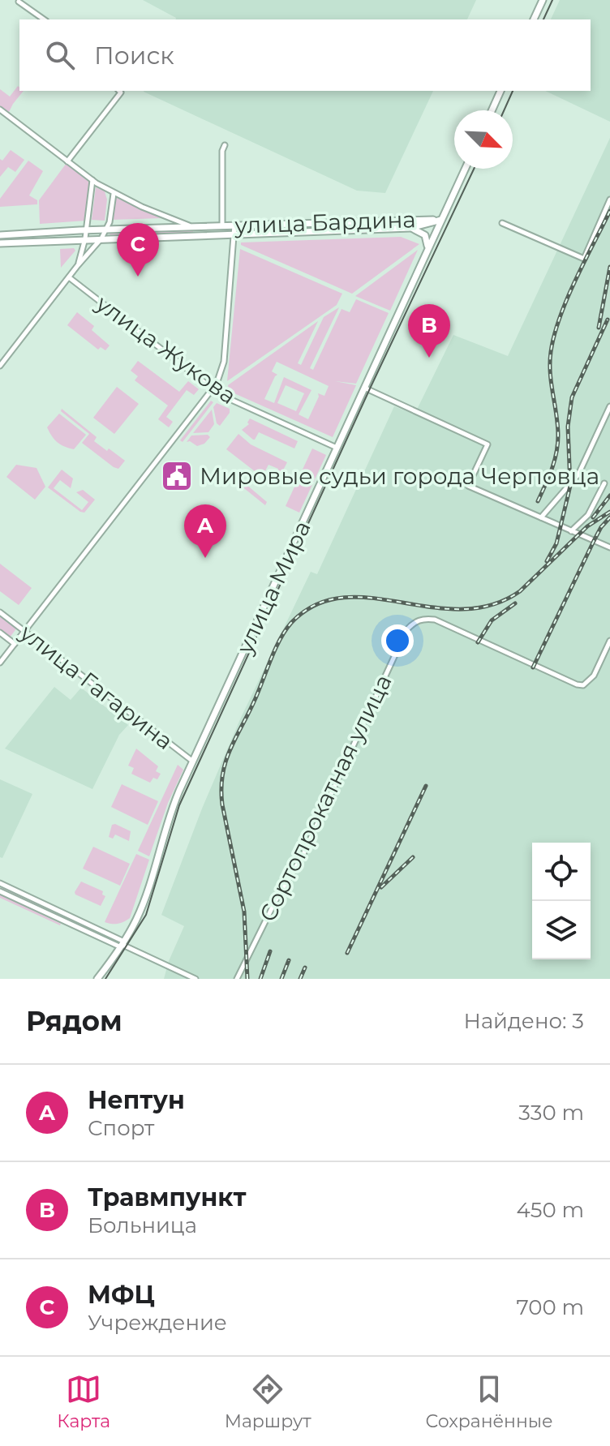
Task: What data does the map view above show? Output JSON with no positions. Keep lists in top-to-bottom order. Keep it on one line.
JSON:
{"streets":{"main road":["улица Бардина","улица Мира"],"street":["улица Жукова","улица Гагарина","Сортопрокатная улица"]},"crossings":[["улица Бардина","улица Мира"],["улица Жукова","улица Мира"],["улица Мира","улица Гагарина"]],"places":{"public building":["Мировые судьи города Черповца"]},"north":"bottom right","page":{"search":"Поиск","pins":["C","B","A"],"heading":["Рядом","Найдено: 3"],"list":[{"mark":"A","name":"Нептун","note":"Спорт","value":"330 m"},{"mark":"B","name":"Травмпункт","note":"Больница","value":"450 m"},{"mark":"C","name":"МФЦ","note":"Учреждение","value":"700 m"}],"nav":["Карта","Маршрут","Сохранённые"]}}
